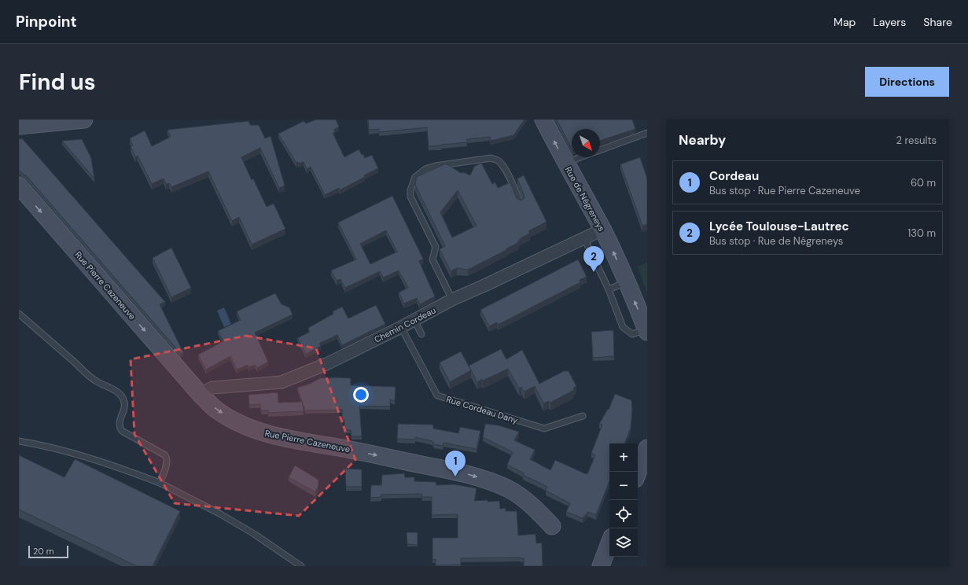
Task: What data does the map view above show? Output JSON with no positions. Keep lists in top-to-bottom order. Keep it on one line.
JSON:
{"streets":{"street":["Rue de Négreneys","Rue Pierre Cazeneuve","Chemin Cordeau"],"lane":["Rue Cordeau Dany"]},"crossings":[["Rue de Négreneys","Chemin Cordeau"],["Rue Pierre Cazeneuve","Chemin Cordeau"],["Chemin Cordeau","Rue Cordeau Dany"]],"one_way":["Rue de Négreneys","Rue Pierre Cazeneuve"],"scale_bar":"20 m","north":"bottom right","page":{"header":"Pinpoint","nav":["Map","Layers","Share"],"buttons":"Directions","title":"Find us","heading":["Nearby","2 results"],"list":[{"mark":"1","name":"Cordeau","note":"Bus stop · Rue Pierre Cazeneuve","value":"60 m"},{"mark":"2","name":"Lycée Toulouse-Lautrec","note":"Bus stop · Rue de Négreneys","value":"130 m"}],"pins":["2","1"],"map_buttons":["+","−"],"scale":"20 m"}}
